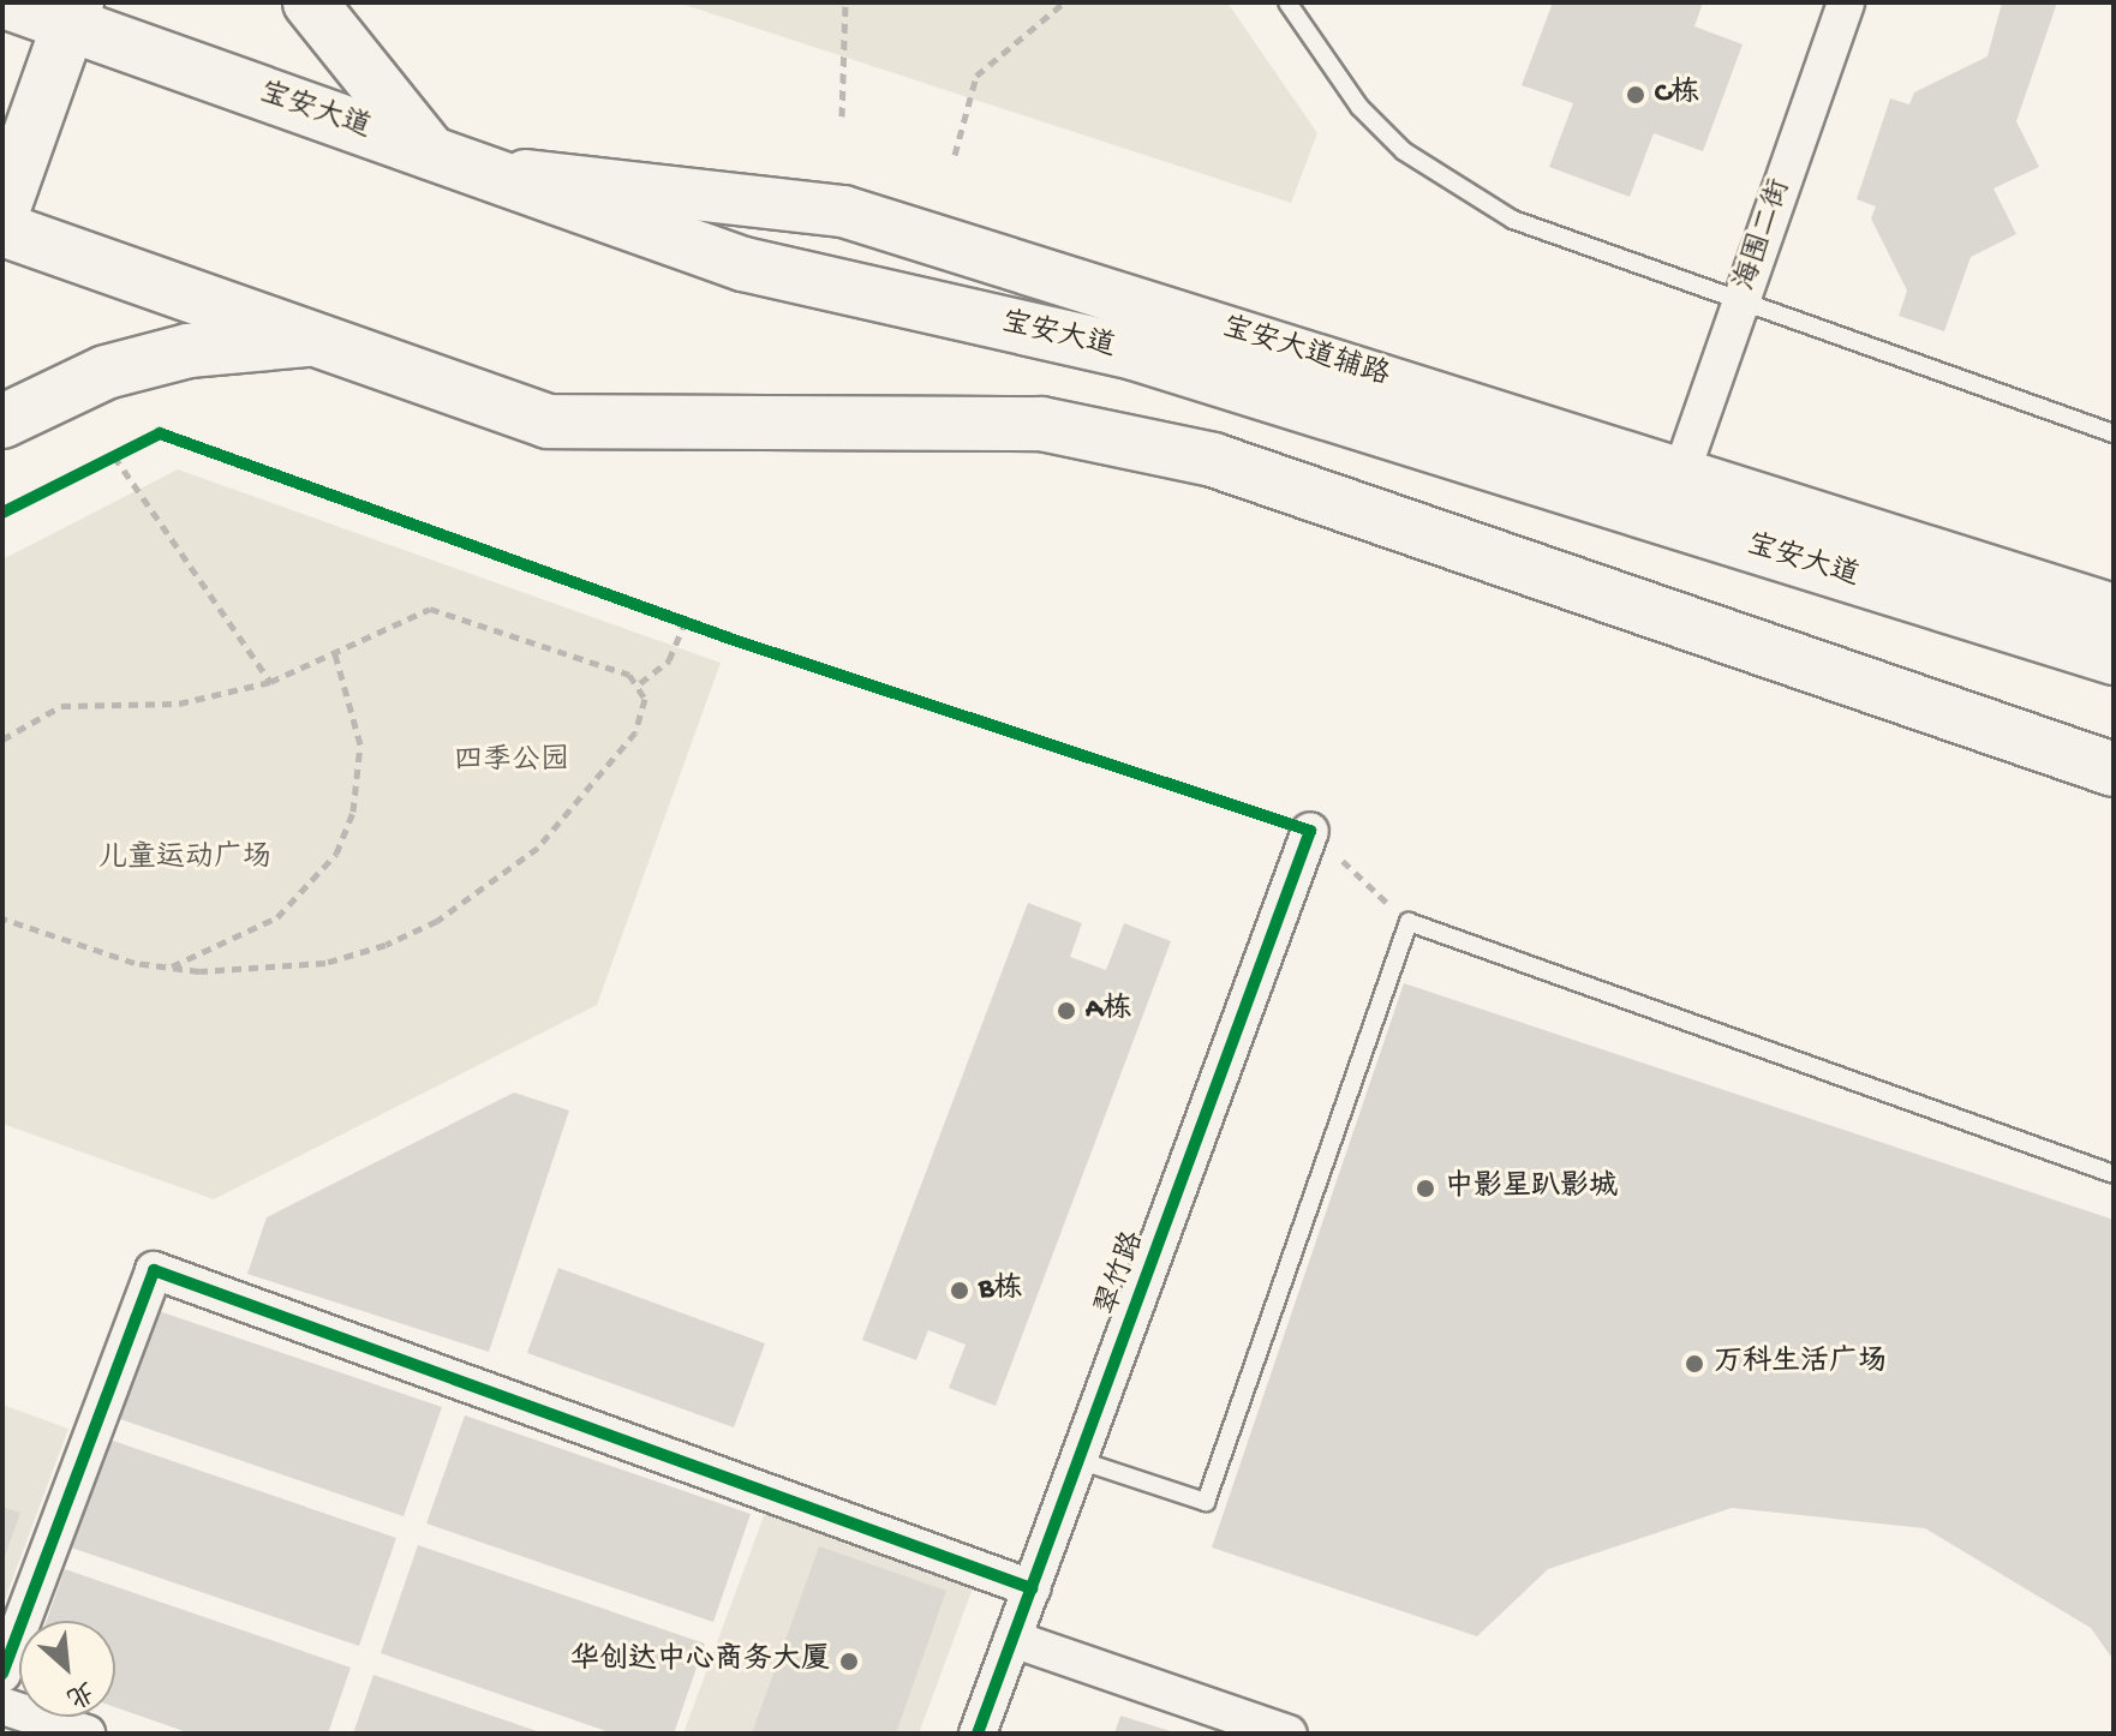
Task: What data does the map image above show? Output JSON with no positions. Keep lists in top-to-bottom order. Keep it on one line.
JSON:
{"streets":{"main road":["宝安大道","宝安大道辅路"],"street":["海围二街","翠竹路"]},"crossings":[["宝安大道","宝安大道辅路"],["海围二街","宝安大道辅路"]],"parks":["四季公园","儿童运动广场"],"places":["C栋","A栋","中影星趴影城","B栋","万科生活广场","华创达中心商务大厦"],"north":"bottom right"}
